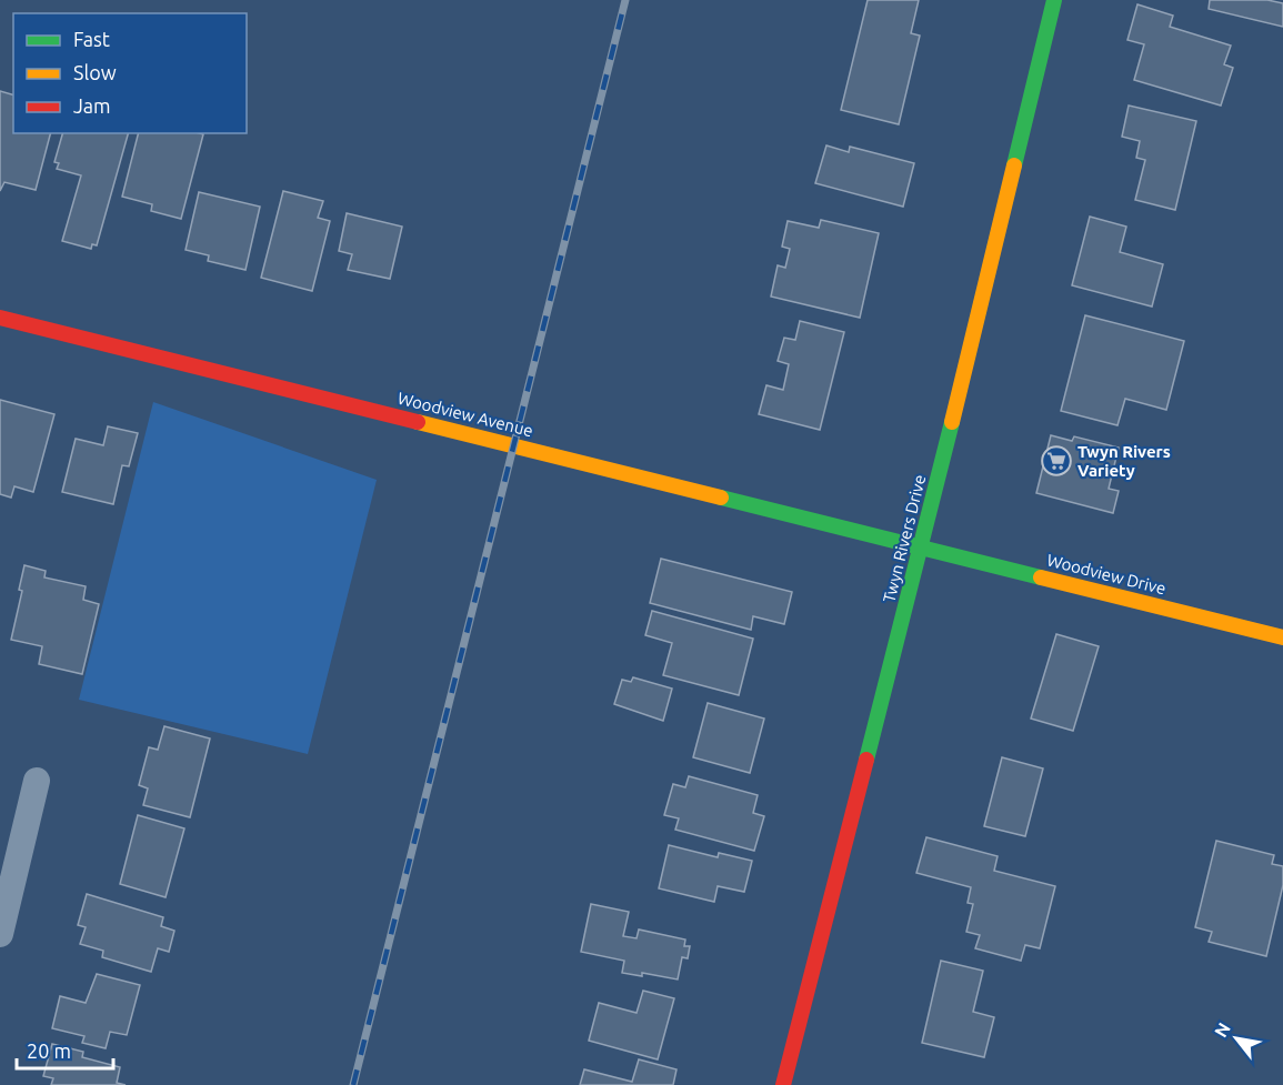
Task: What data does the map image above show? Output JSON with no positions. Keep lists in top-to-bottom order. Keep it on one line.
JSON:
{"streets":{"street":["Woodview Avenue","Twyn Rivers Drive","Woodview Drive"]},"crossings":[["Woodview Avenue","Twyn Rivers Drive"],["Woodview Avenue","Woodview Drive"],["Twyn Rivers Drive","Woodview Drive"]],"places":{"supermarket":["Twyn Rivers Variety"]},"legend":["Fast","Slow","Jam"],"scale_bar":"20 m","north":"top left"}
